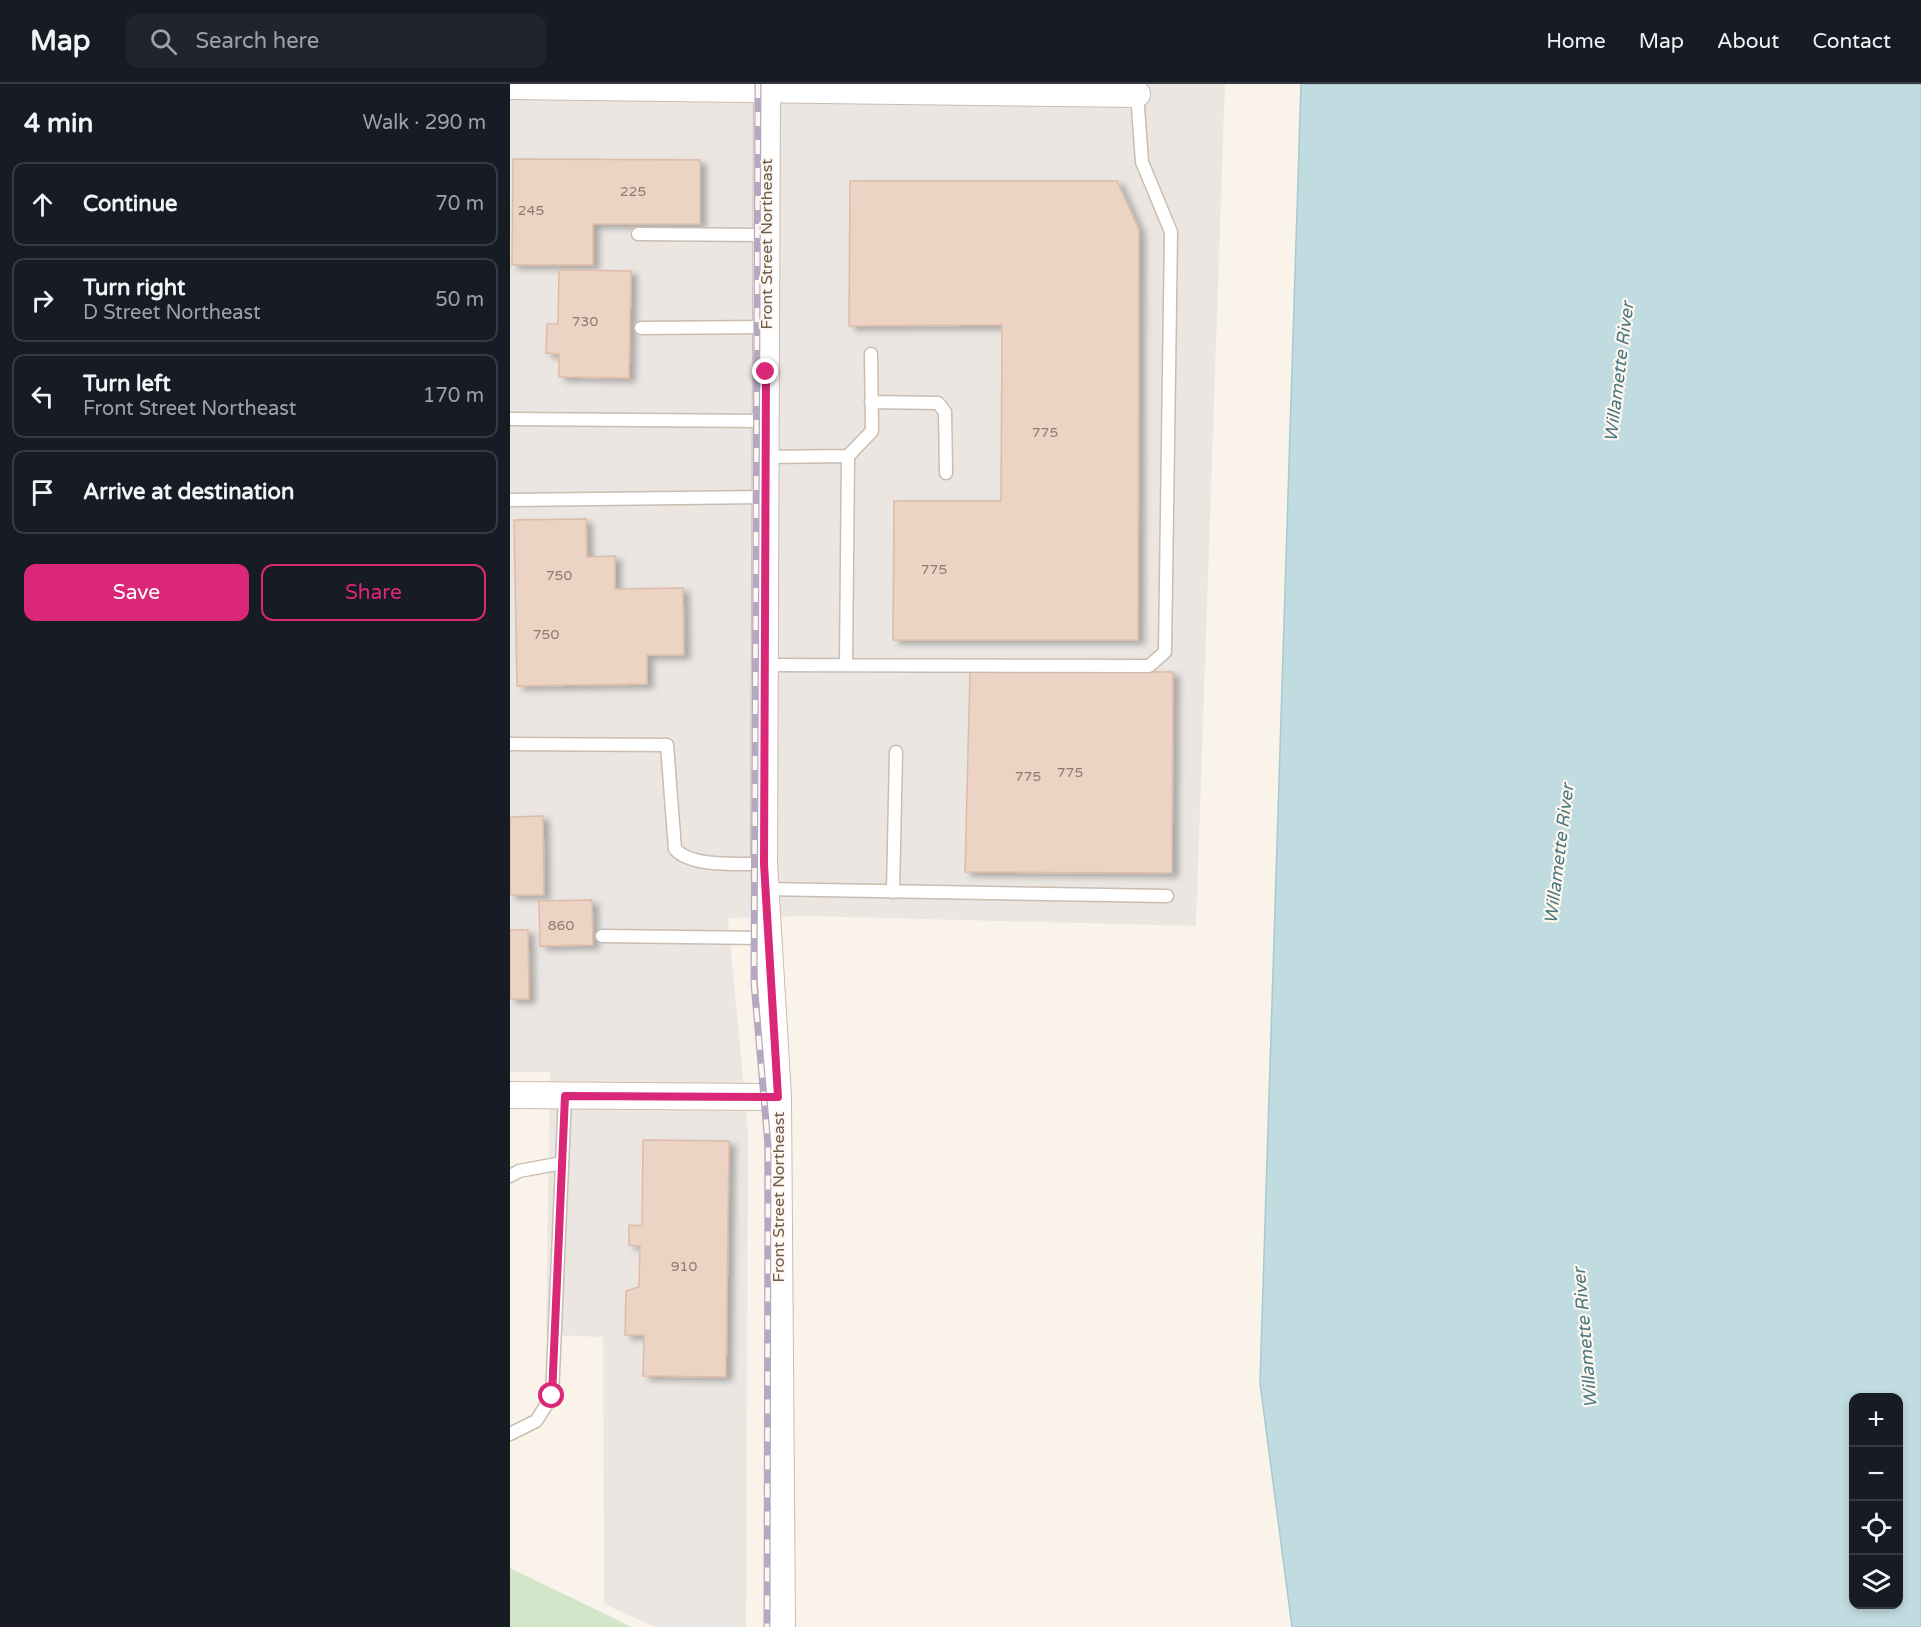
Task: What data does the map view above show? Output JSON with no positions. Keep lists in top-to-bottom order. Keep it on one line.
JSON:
{"streets":{"street":["Front Street Northeast"]},"water":["Willamette River"],"house_numbers":["225","245","730","775","775","750","750","775","775","860","910"],"page":{"header":"Map","search":"Search here","nav":["Home","Map","About","Contact"],"heading":["4 min","Walk · 290 m"],"list":[["Continue","70 m"],["Turn right","D Street Northeast","50 m"],["Turn left","Front Street Northeast","170 m"],"Arrive at destination"],"buttons":["Save","Share"],"map_buttons":["+","−"]}}
